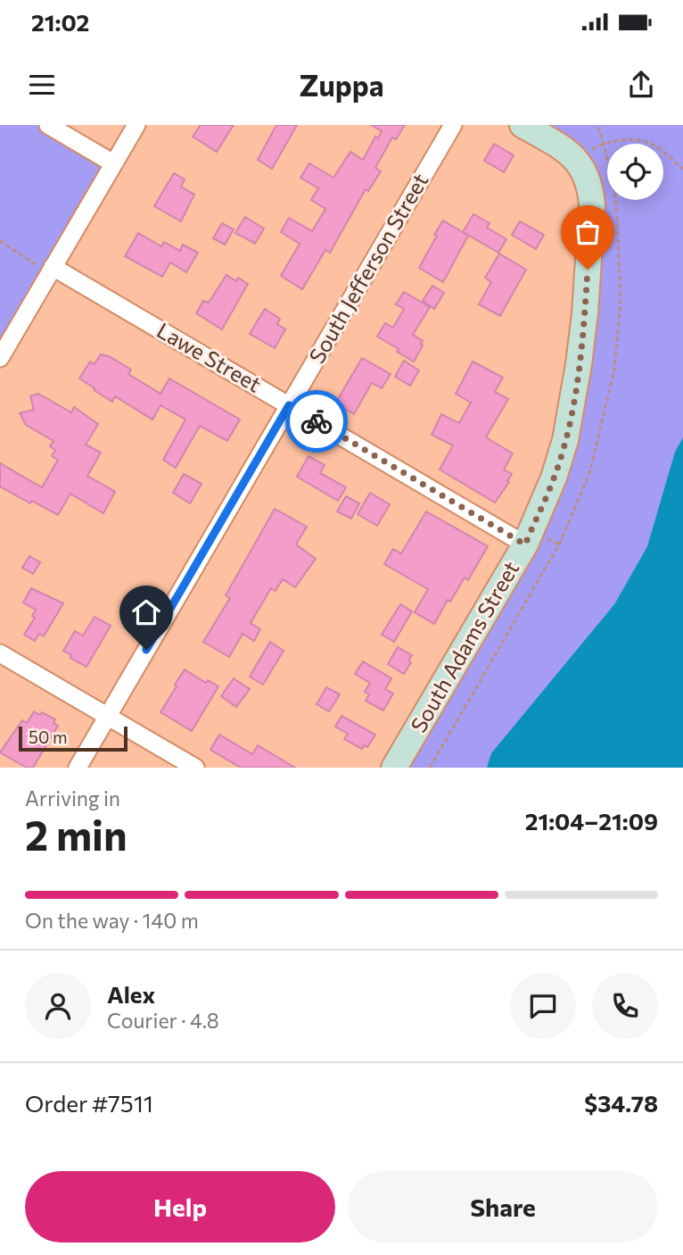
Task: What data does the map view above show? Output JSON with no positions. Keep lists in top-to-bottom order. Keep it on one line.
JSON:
{"streets":{"street":["South Jefferson Street","Lawe Street","South Adams Street"]},"crossings":[["South Jefferson Street","Lawe Street"],["Lawe Street","South Adams Street"]],"scale_bar":"50 m","page":{"status":"21:02","header":"Zuppa","scale":"50 m","heading":["2 min","Arriving in","21:04–21:09"],"panel":["Alex","Courier · 4.8","Order #7511","$34.78"],"bar":"On the way · 140 m","buttons":["Help","Share"]}}
